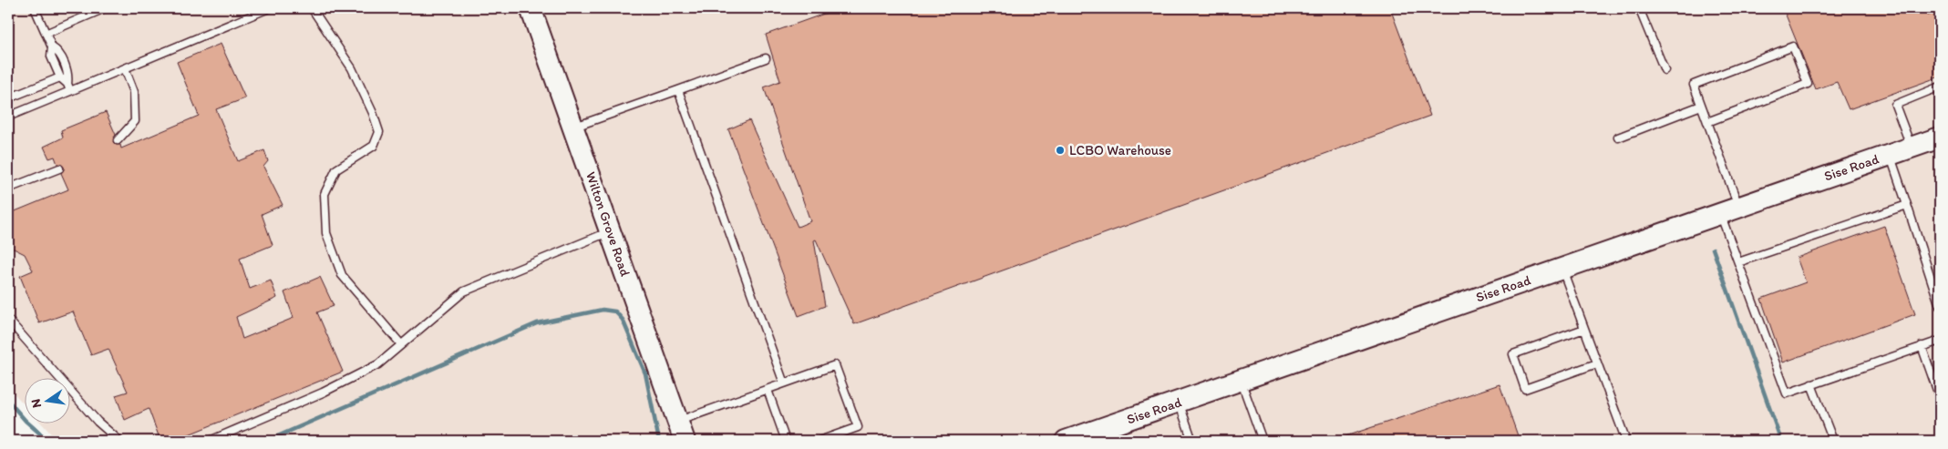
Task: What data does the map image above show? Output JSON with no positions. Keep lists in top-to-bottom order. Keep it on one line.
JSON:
{"streets":{"street":["Sise Road","Wilton Grove Road"]},"places":["LCBO Warehouse"],"north":"left"}
